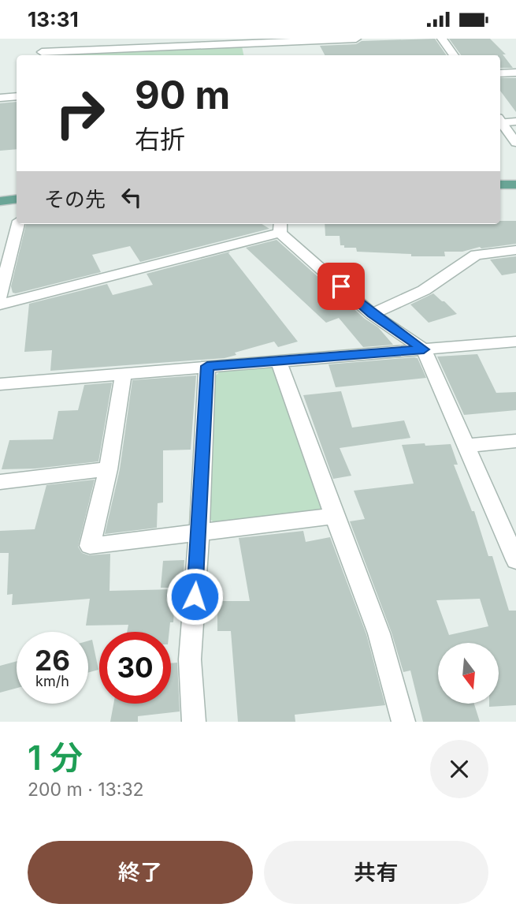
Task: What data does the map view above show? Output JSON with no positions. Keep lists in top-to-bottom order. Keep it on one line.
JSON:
{"north":"bottom","page":{"status":"13:31","turn":["90 m","右折"],"then":"その先","speed":"26 km/h","limit":"30","heading":["1 分","200 m · 13:32"],"buttons":["終了","共有"]}}
